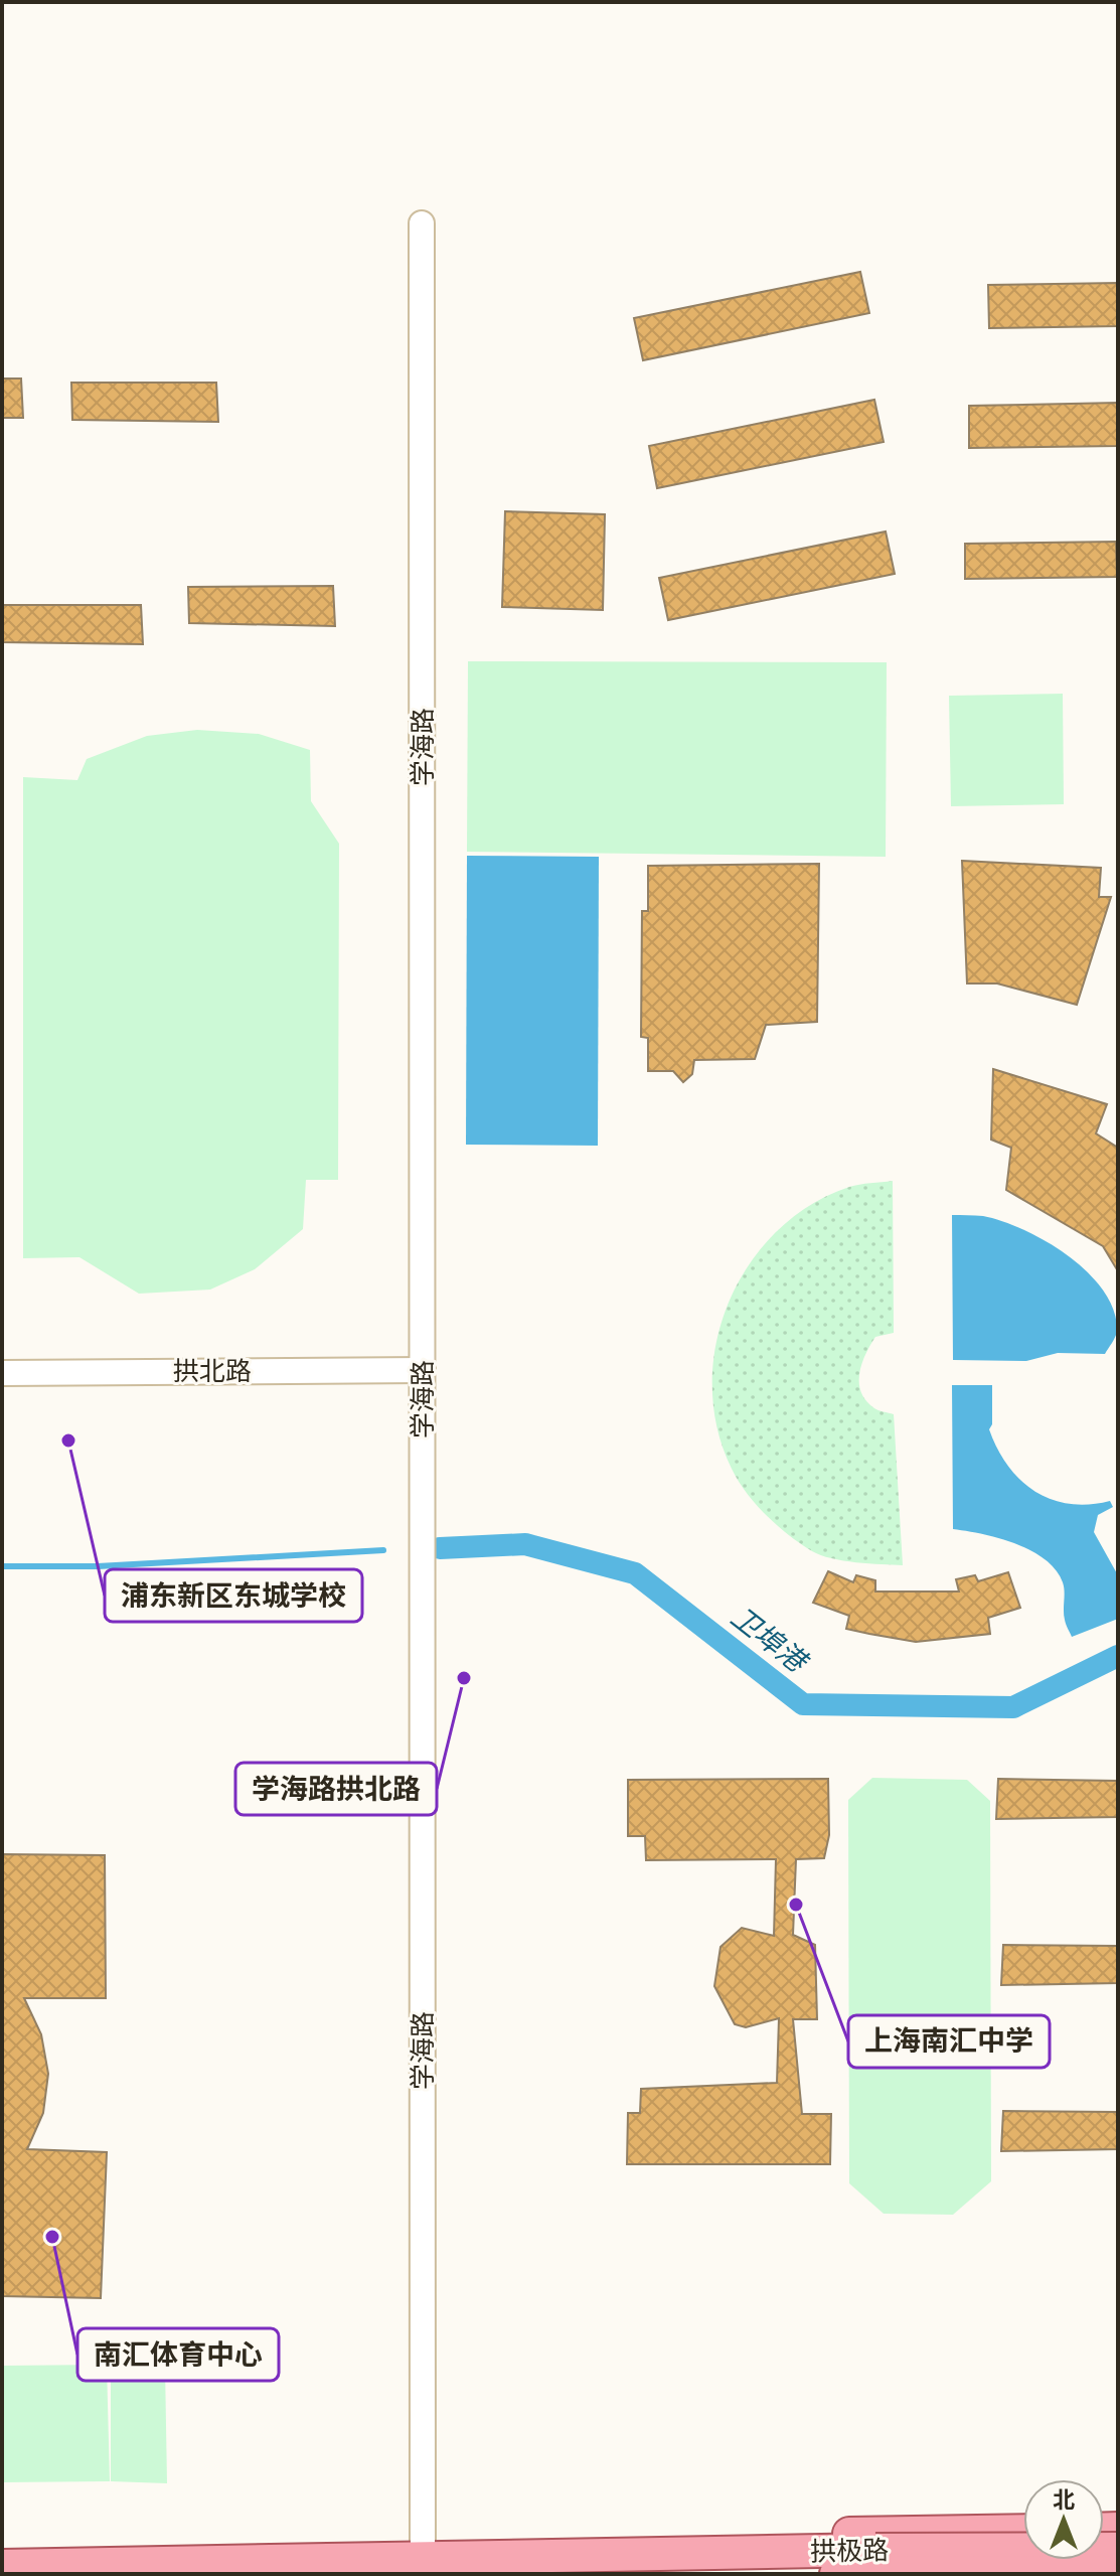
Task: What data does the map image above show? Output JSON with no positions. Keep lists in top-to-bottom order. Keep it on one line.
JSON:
{"streets":{"main road":["拱极路"],"street":["学海路","拱北路"]},"crossings":[["学海路","拱北路"],["学海路","拱极路"]],"water":["卫埠港"],"places":["浦东新区东城学校","学海路拱北路","上海南汇中学","南汇体育中心"],"north":"top"}
